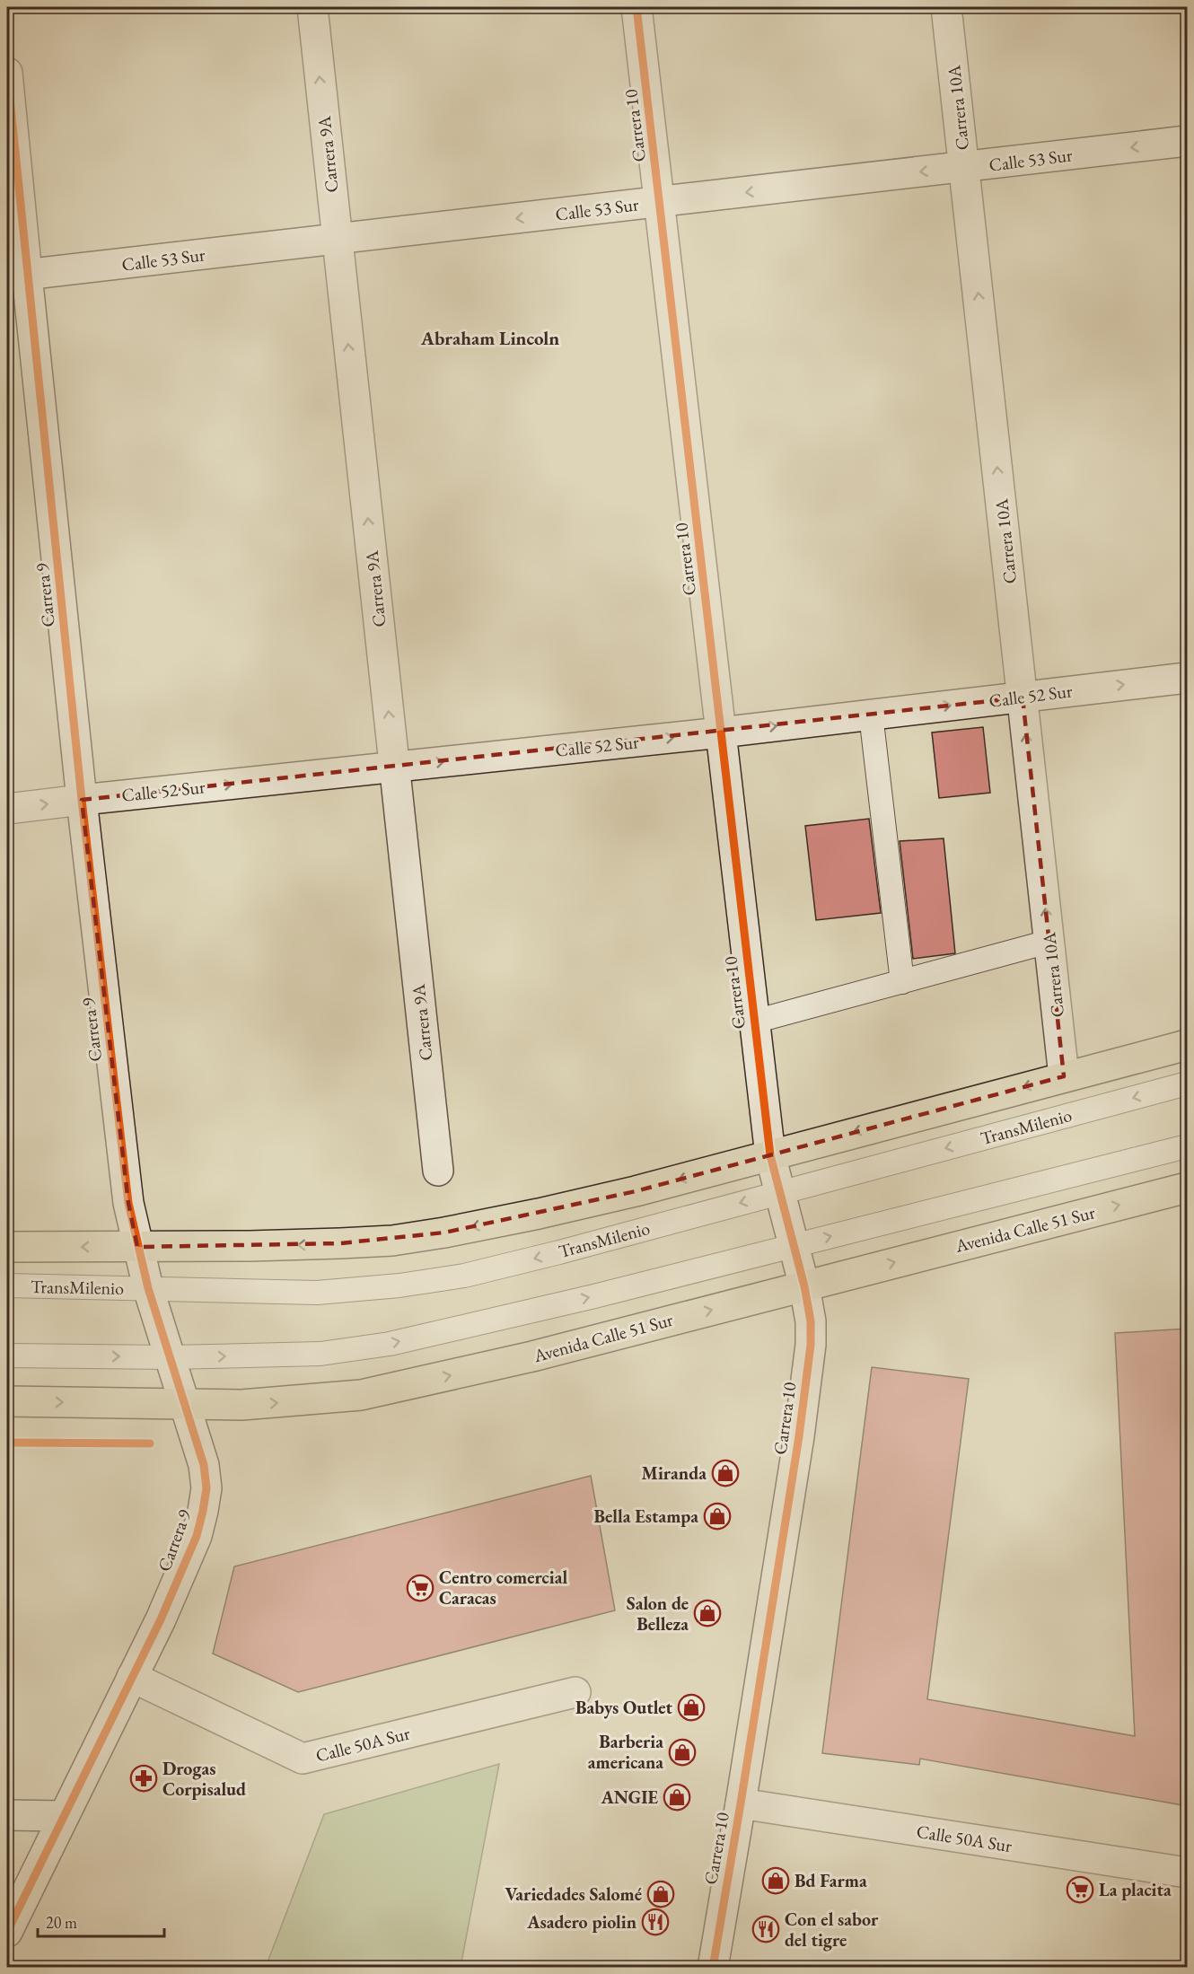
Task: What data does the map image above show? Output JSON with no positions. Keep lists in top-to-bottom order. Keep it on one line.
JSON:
{"streets":{"main road":["Avenida Calle 51 Sur"],"street":["Carrera 10A","Carrera 10","Carrera 9A","Calle 53 Sur","Carrera 9","Calle 52 Sur","Calle 50A Sur"],"lane":["TransMilenio"]},"crossings":[["Carrera 10A","Calle 53 Sur"],["Carrera 10A","Calle 52 Sur"],["Carrera 10","Calle 53 Sur"],["Carrera 10","Calle 52 Sur"],["Carrera 10","TransMilenio"],["Carrera 10","Avenida Calle 51 Sur"],["Carrera 10","Calle 50A Sur"],["Carrera 9A","Calle 53 Sur"],["Carrera 9A","Calle 52 Sur"],["Calle 53 Sur","Carrera 9"],["Carrera 9","Calle 52 Sur"],["Carrera 9","TransMilenio"],["Carrera 9","Avenida Calle 51 Sur"],["Carrera 9","Calle 50A Sur"]],"one_way":["Carrera 10A","Carrera 9A","Calle 53 Sur","Calle 52 Sur"],"districts":["Abraham Lincoln"],"places":{"shop":["Miranda","Bella Estampa","Salon de Belleza","Babys Outlet","Barberia americana","ANGIE","Bd Farma","Variedades Salomé"],"supermarket":["Centro comercial Caracas","La placita"],"pharmacy":["Drogas Corpisalud"],"restaurant":["Asadero piolin","Con el sabor del tigre"]},"scale_bar":"20 m"}
